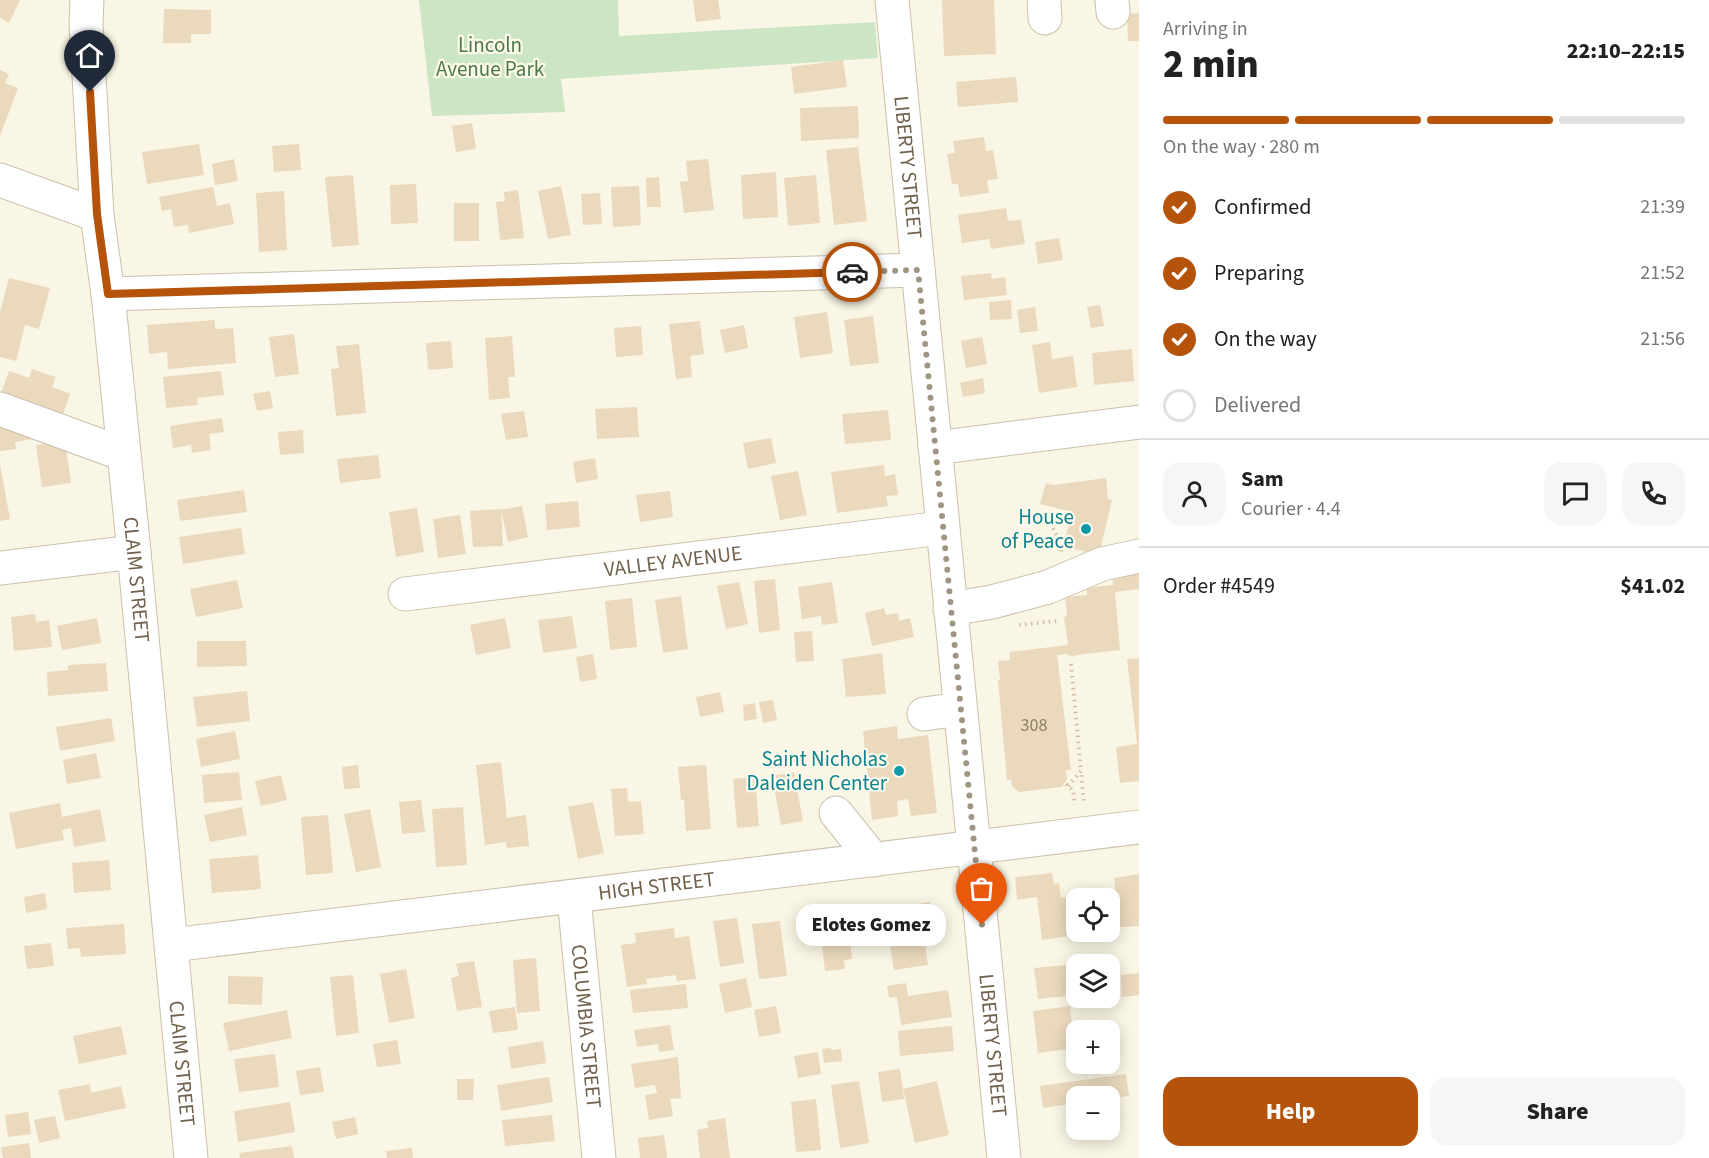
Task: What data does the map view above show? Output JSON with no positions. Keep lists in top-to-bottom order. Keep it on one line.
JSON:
{"streets":{"street":["LIBERTY STREET","VALLEY AVENUE","CLAIM STREET","HIGH STREET","COLUMBIA STREET"]},"crossings":[["LIBERTY STREET","VALLEY AVENUE"],["LIBERTY STREET","HIGH STREET"],["CLAIM STREET","HIGH STREET"],["HIGH STREET","COLUMBIA STREET"]],"parks":["Lincoln Avenue Park"],"places":["House of Peace","Saint Nicholas Daleiden Center","Elotes Gomez"],"house_numbers":["308"],"page":{"heading":["2 min","Arriving in","22:10–22:15"],"panel":["Sam","Courier · 4.4","Order #4549","$41.02"],"bar":"On the way · 280 m","list":[["Confirmed","21:39"],["Preparing","21:52"],["On the way","21:56"],"Delivered"],"map_buttons":["+","−"],"bubble":"Elotes Gomez","buttons":["Help","Share"]}}
